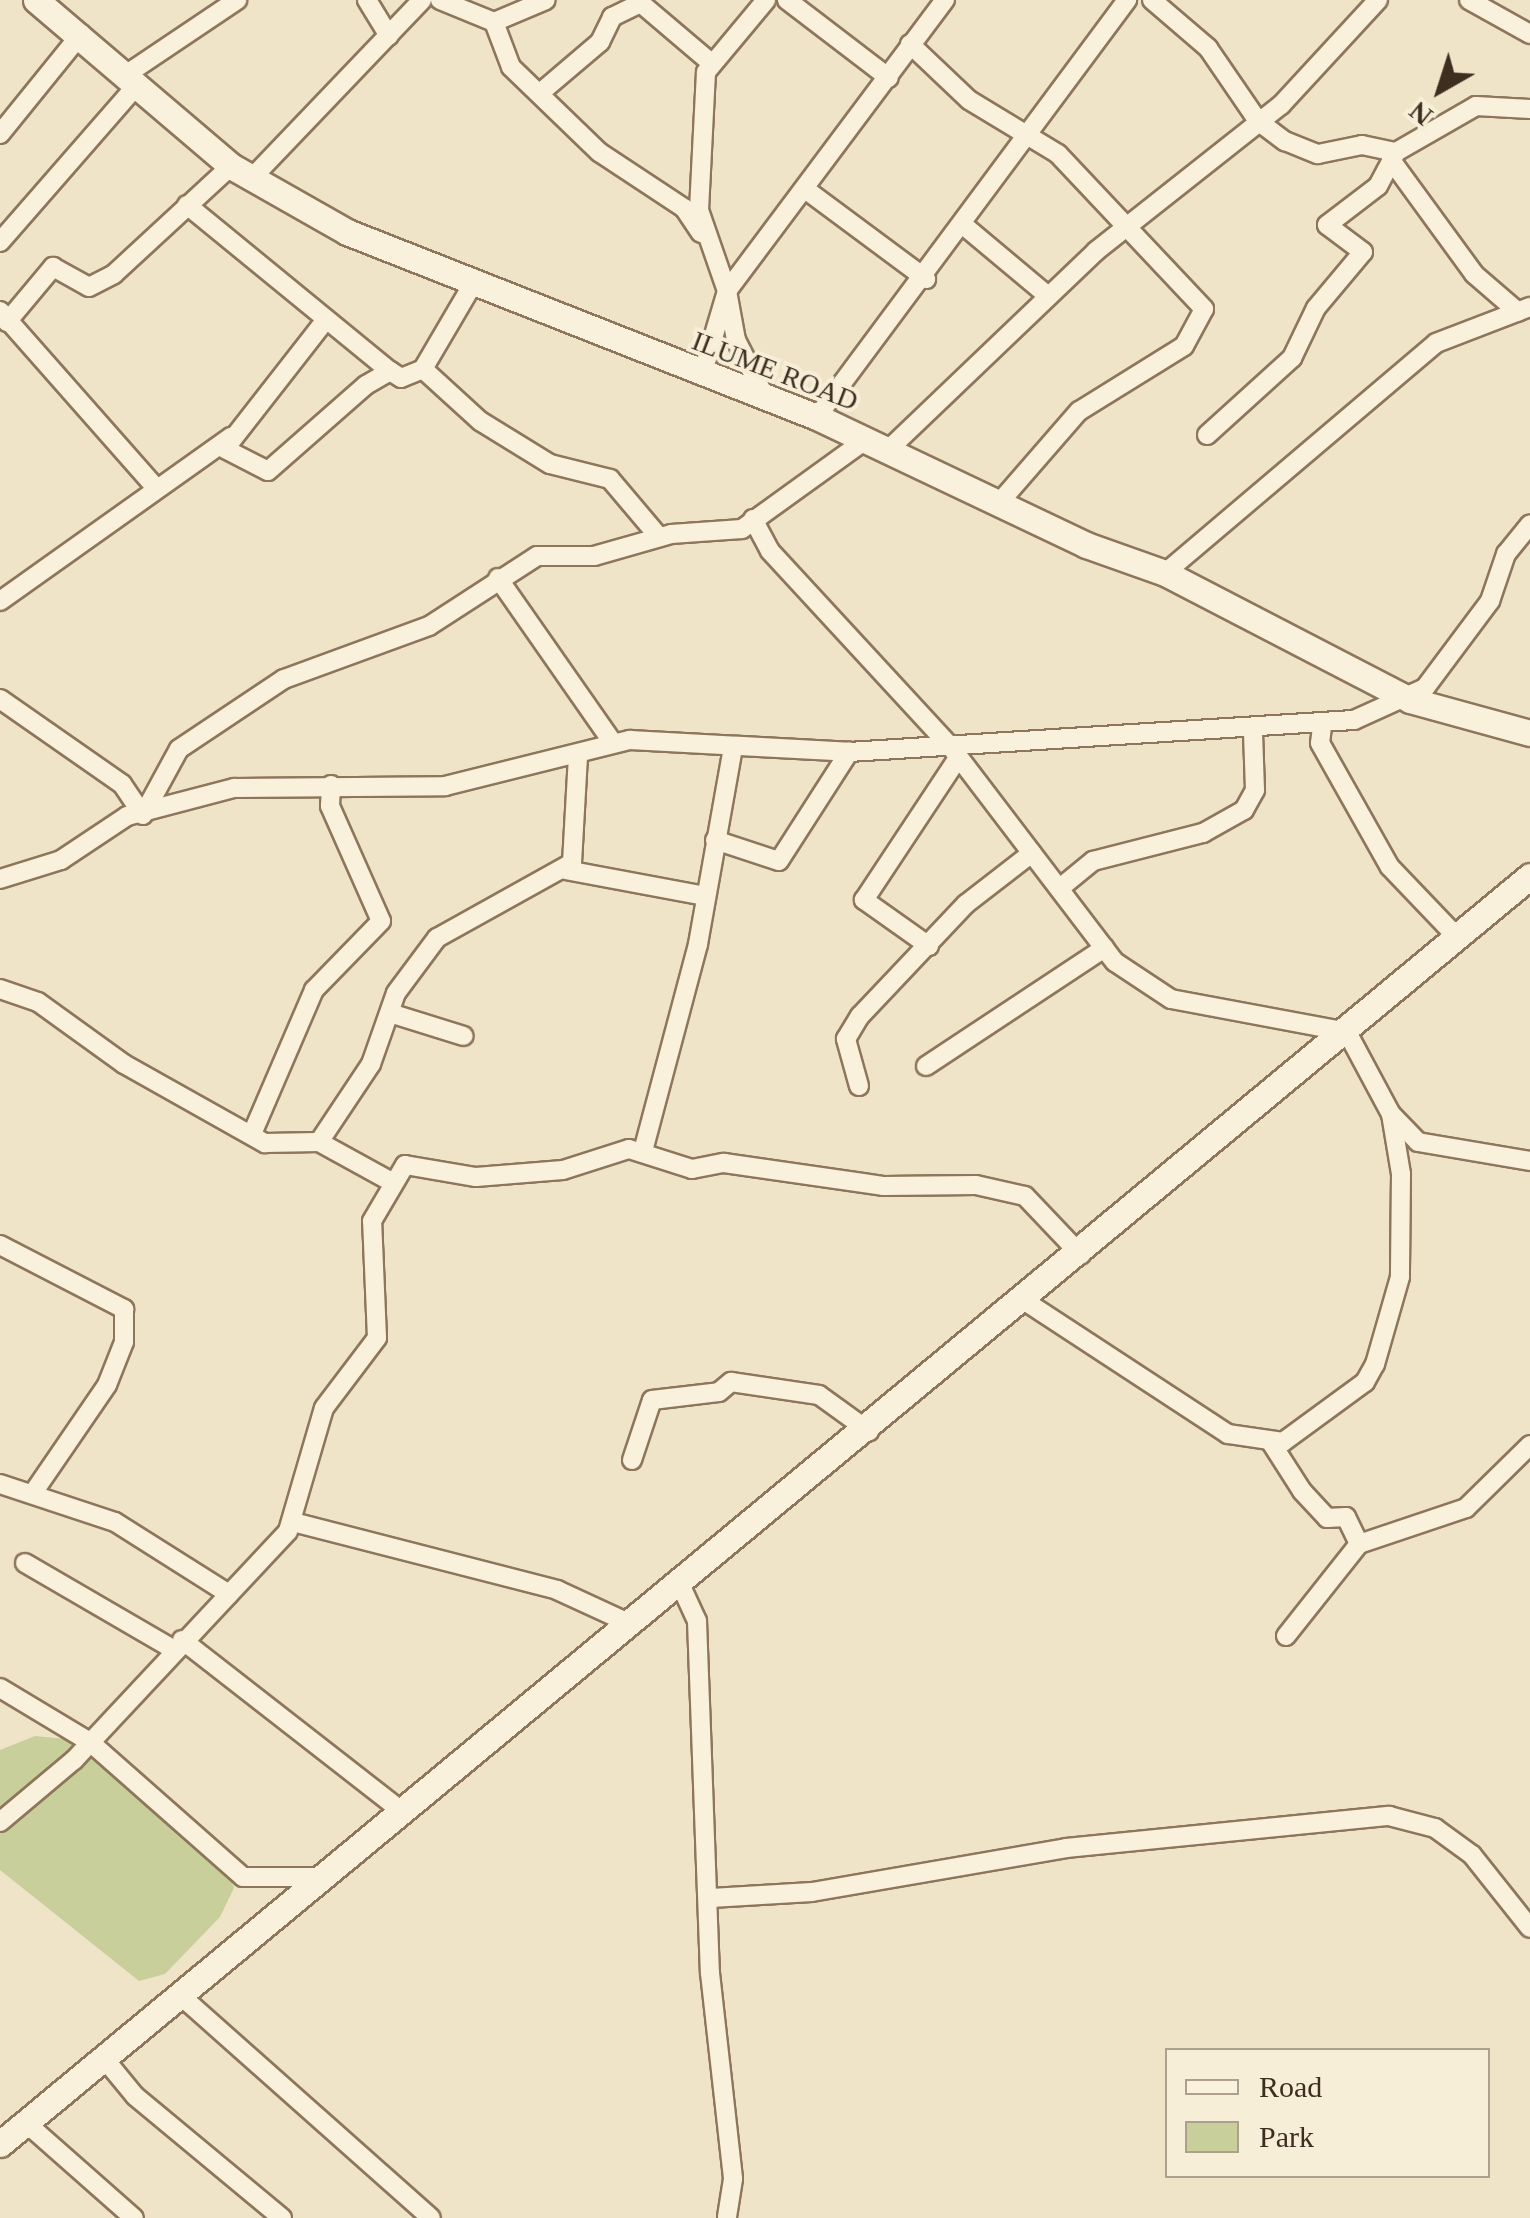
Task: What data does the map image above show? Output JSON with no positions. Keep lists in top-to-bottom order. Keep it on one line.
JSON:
{"streets":{"street":["ILUME ROAD"]},"legend":["Road","Park"],"north":"bottom left"}
